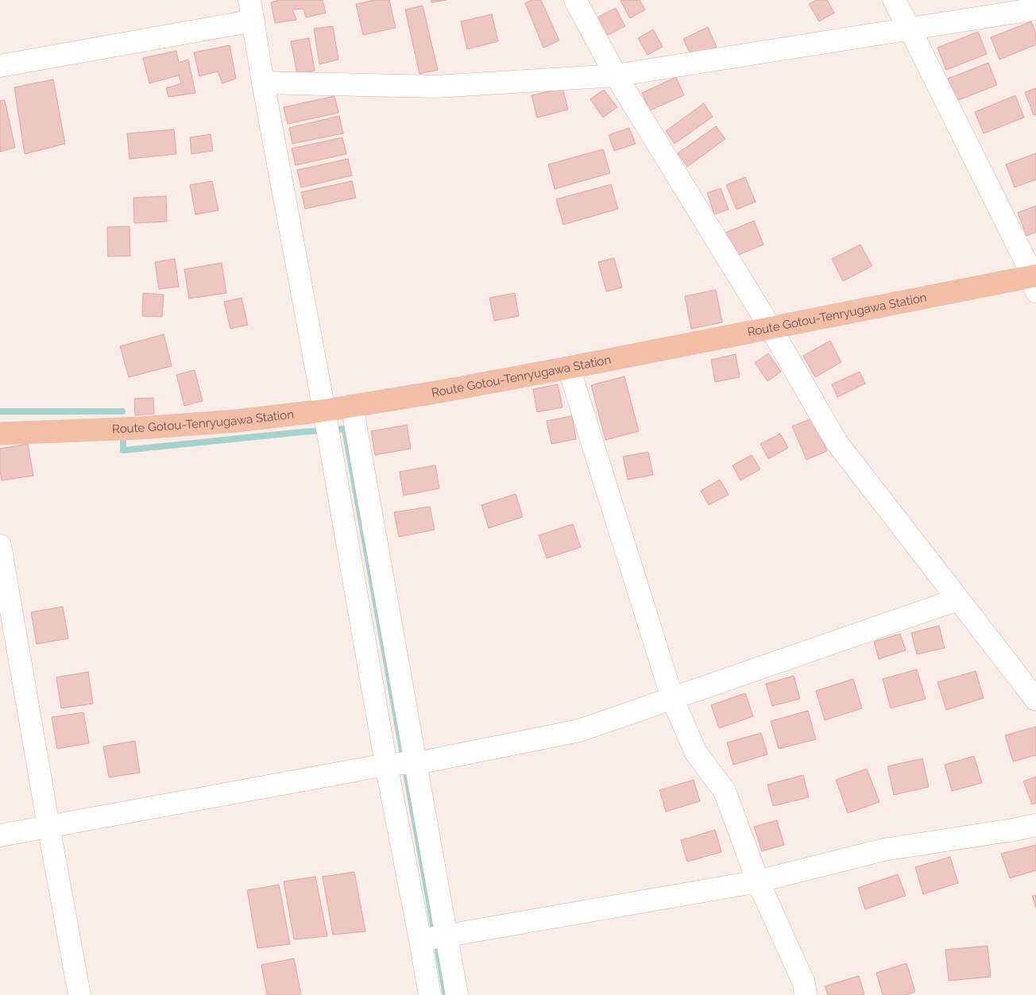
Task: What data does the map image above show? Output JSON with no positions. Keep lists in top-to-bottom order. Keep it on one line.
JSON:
{"streets":{"main road":["Route Gotou-Tenryugawa Station"]}}
